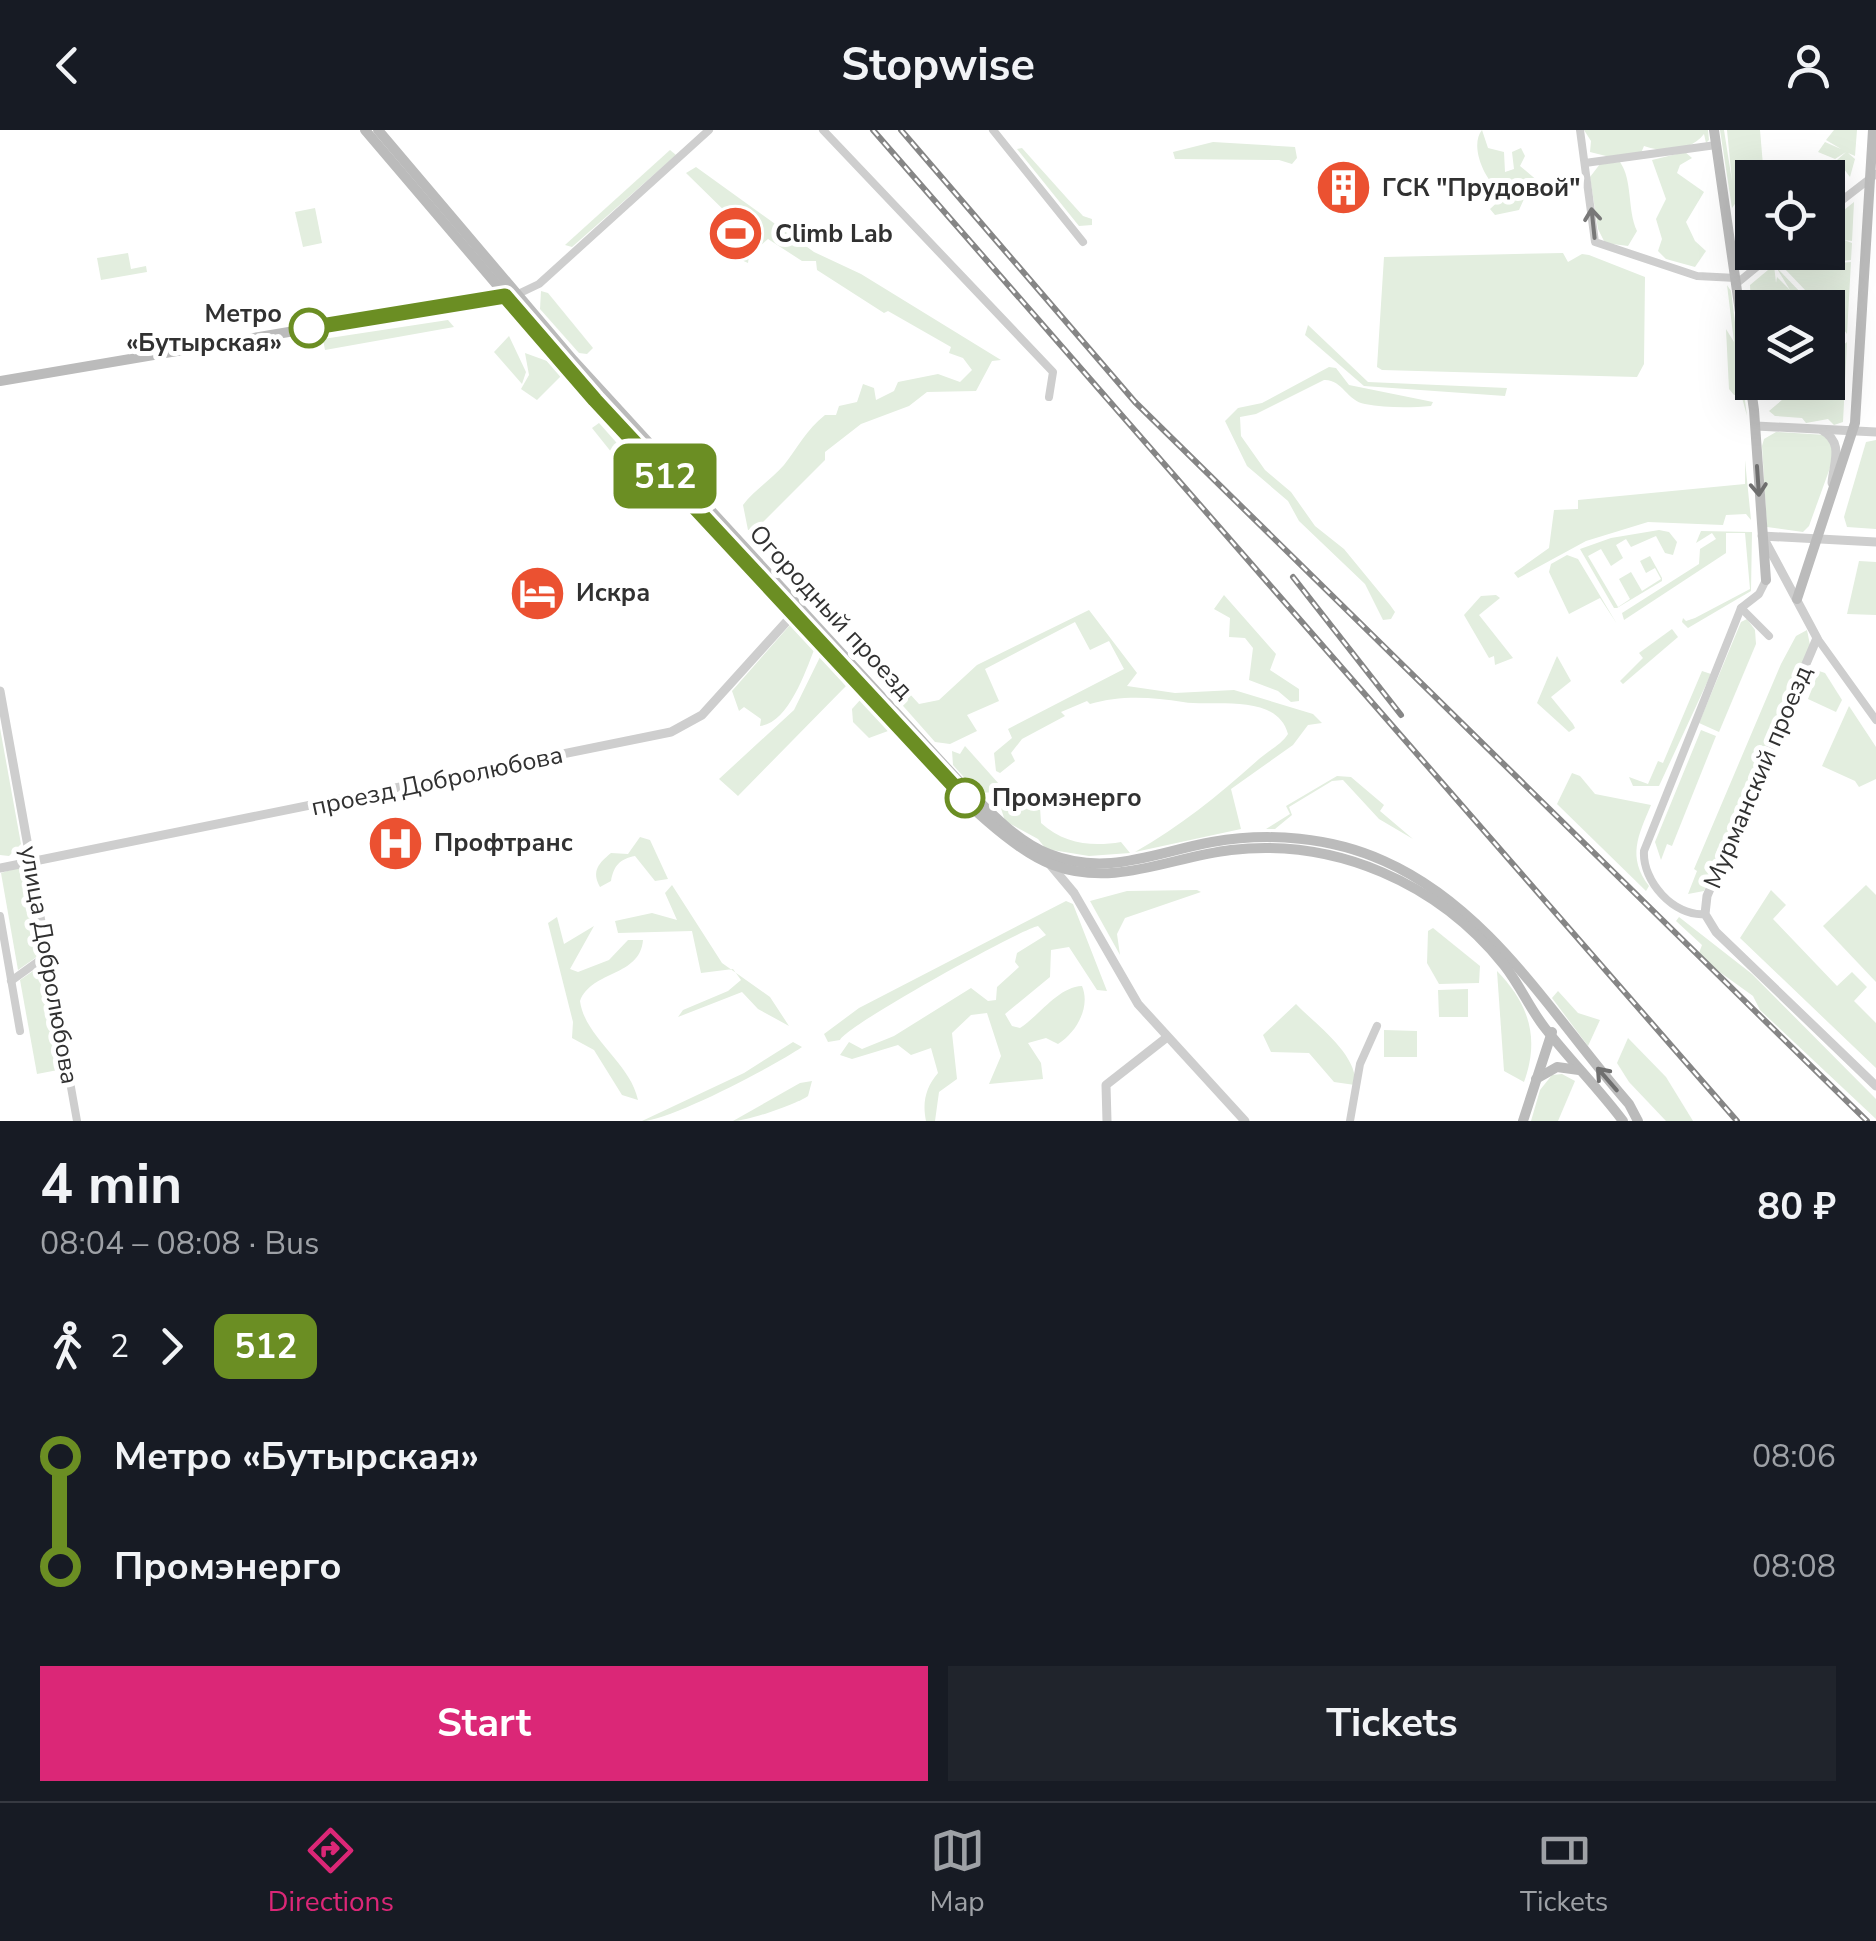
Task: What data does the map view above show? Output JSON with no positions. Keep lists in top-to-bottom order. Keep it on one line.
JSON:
{"streets":{"main road":["Огородный проезд"],"street":["Мурманский проезд","проезд Добролюбова","улица Добролюбова"]},"crossings":[["Огородный проезд","проезд Добролюбова"],["проезд Добролюбова","улица Добролюбова"]],"places":{"building":["ГСК \"Прудовой\""],"sports":["Climb Lab"],"other":["Метро «Бутырская»","Промэнерго"],"hotel":["Искра"],"hospital":["Профтранс"]},"lines":["bus line 512"],"page":{"header":"Stopwise","on_map":"512","heading":["4 min","08:04 – 08:08 · Bus","80 ₽"],"legs":["2","512"],"list":[{"name":"Метро «Бутырская»","value":"08:06"},{"name":"Промэнерго","value":"08:08"}],"buttons":["Start","Tickets"],"tabs":["Directions","Map","Tickets"]}}
